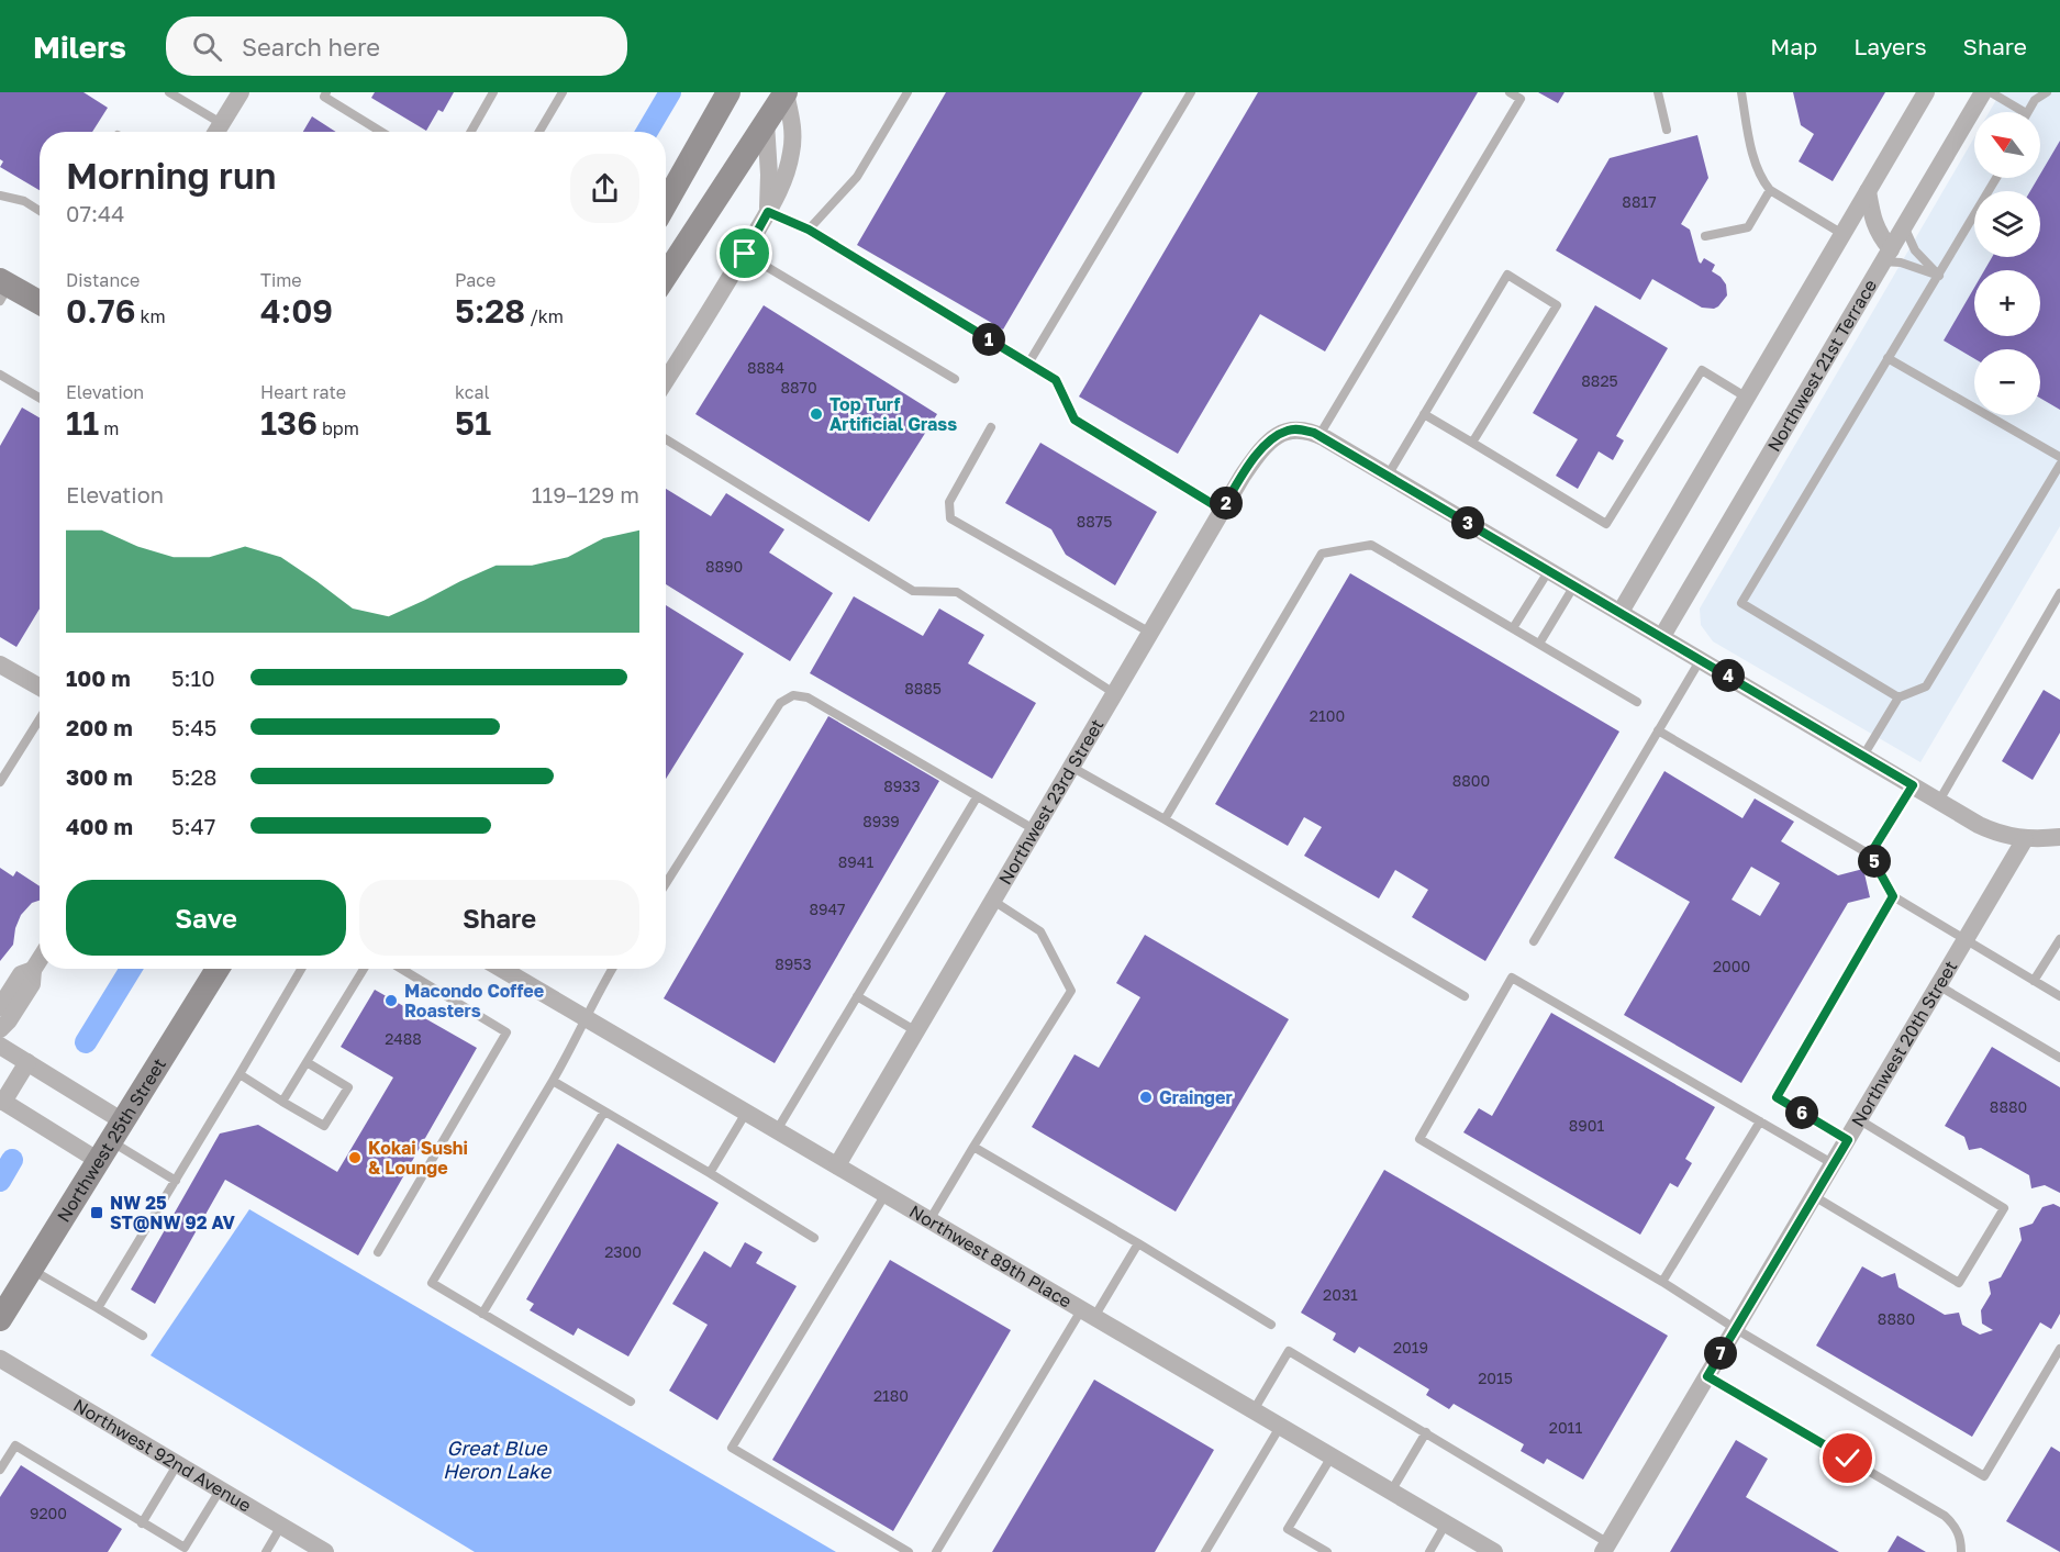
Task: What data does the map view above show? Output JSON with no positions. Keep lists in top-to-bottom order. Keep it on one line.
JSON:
{"streets":{"main road":["Northwest 25th Street"],"street":["Northwest 21st Terrace","Northwest 23rd Street","Northwest 20th Street","Northwest 89th Place","Northwest 92nd Avenue"]},"crossings":[["Northwest 23rd Street","Northwest 89th Place"]],"water":["Great Blue Heron Lake"],"places":{"other":["Top Turf Artificial Grass","Macondo Coffee Roasters","Grainger","Kokai Sushi & Lounge"],"transit":["NW 25 ST@NW 92 AV"]},"house_numbers":["8817","8884","8825","8870","8875","8890","8885","2100","8800","8933","8939","8941","8947","8953","2000","2488","8880","8901","2300","2031","8880","2019","2015","2180","2011","9200"],"north":"top left","page":{"header":"Milers","search":"Search here","nav":["Map","Layers","Share"],"map_buttons":["+","−"],"heading":["Morning run","07:44"],"stats":[["Distance","0.76 km"],["Time","4:09"],["Pace","5:28 /km"],["Elevation","11 m"],["Heart rate","136 bpm"],["kcal","51"]],"pins":["1","2","3","4","5","6","7"],"chart":["Elevation","119–129 m"],"list":[{"name":"100 m","note":"5:10"},{"name":"200 m","note":"5:45"},{"name":"300 m","note":"5:28"},{"name":"400 m","note":"5:47"}],"buttons":["Save","Share"]}}
